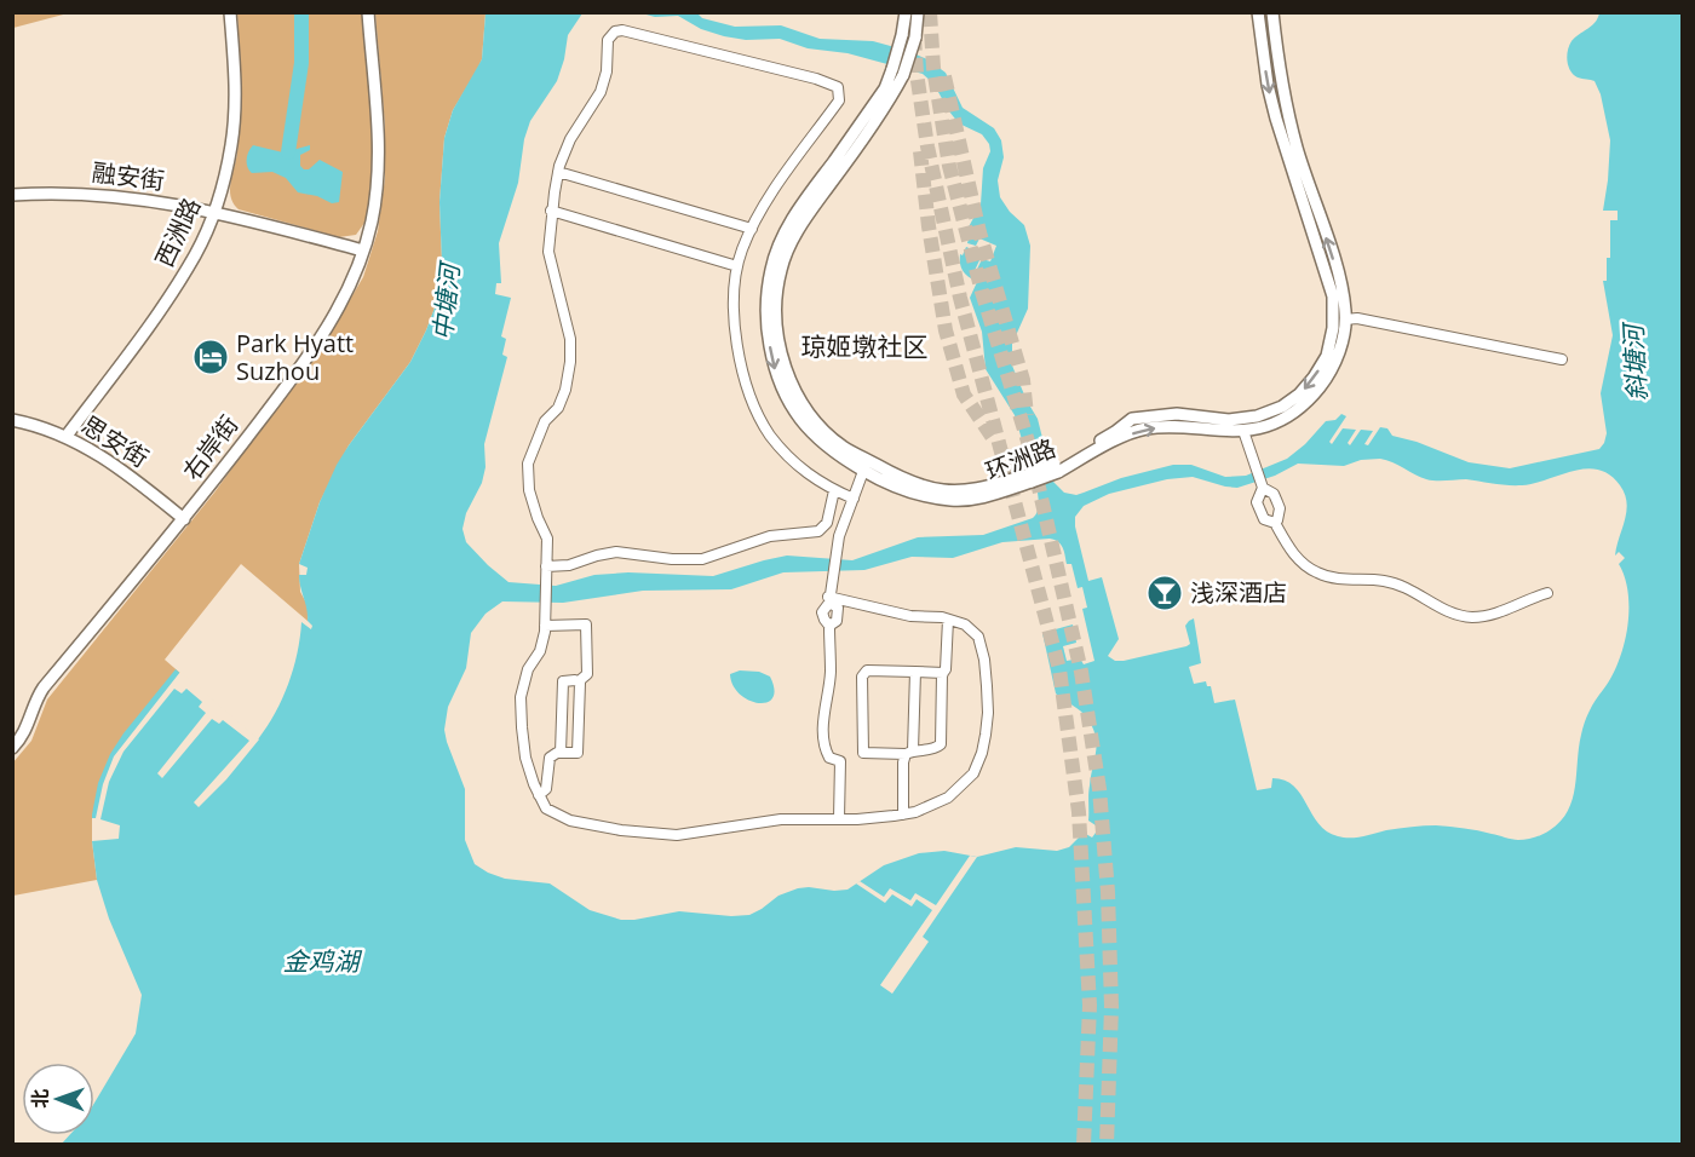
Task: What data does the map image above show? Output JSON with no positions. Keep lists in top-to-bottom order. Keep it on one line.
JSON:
{"streets":{"street":["融安街","西洲路","思安街","右岸街","环洲路"]},"crossings":[["融安街","西洲路"],["融安街","右岸街"],["西洲路","思安街"],["思安街","右岸街"]],"districts":["琼姬墩社区"],"water":["中塘河","斜塘河","金鸡湖"],"places":{"hotel":["Park Hyatt Suzhou"],"bar":["浅深酒店"]},"north":"left"}
